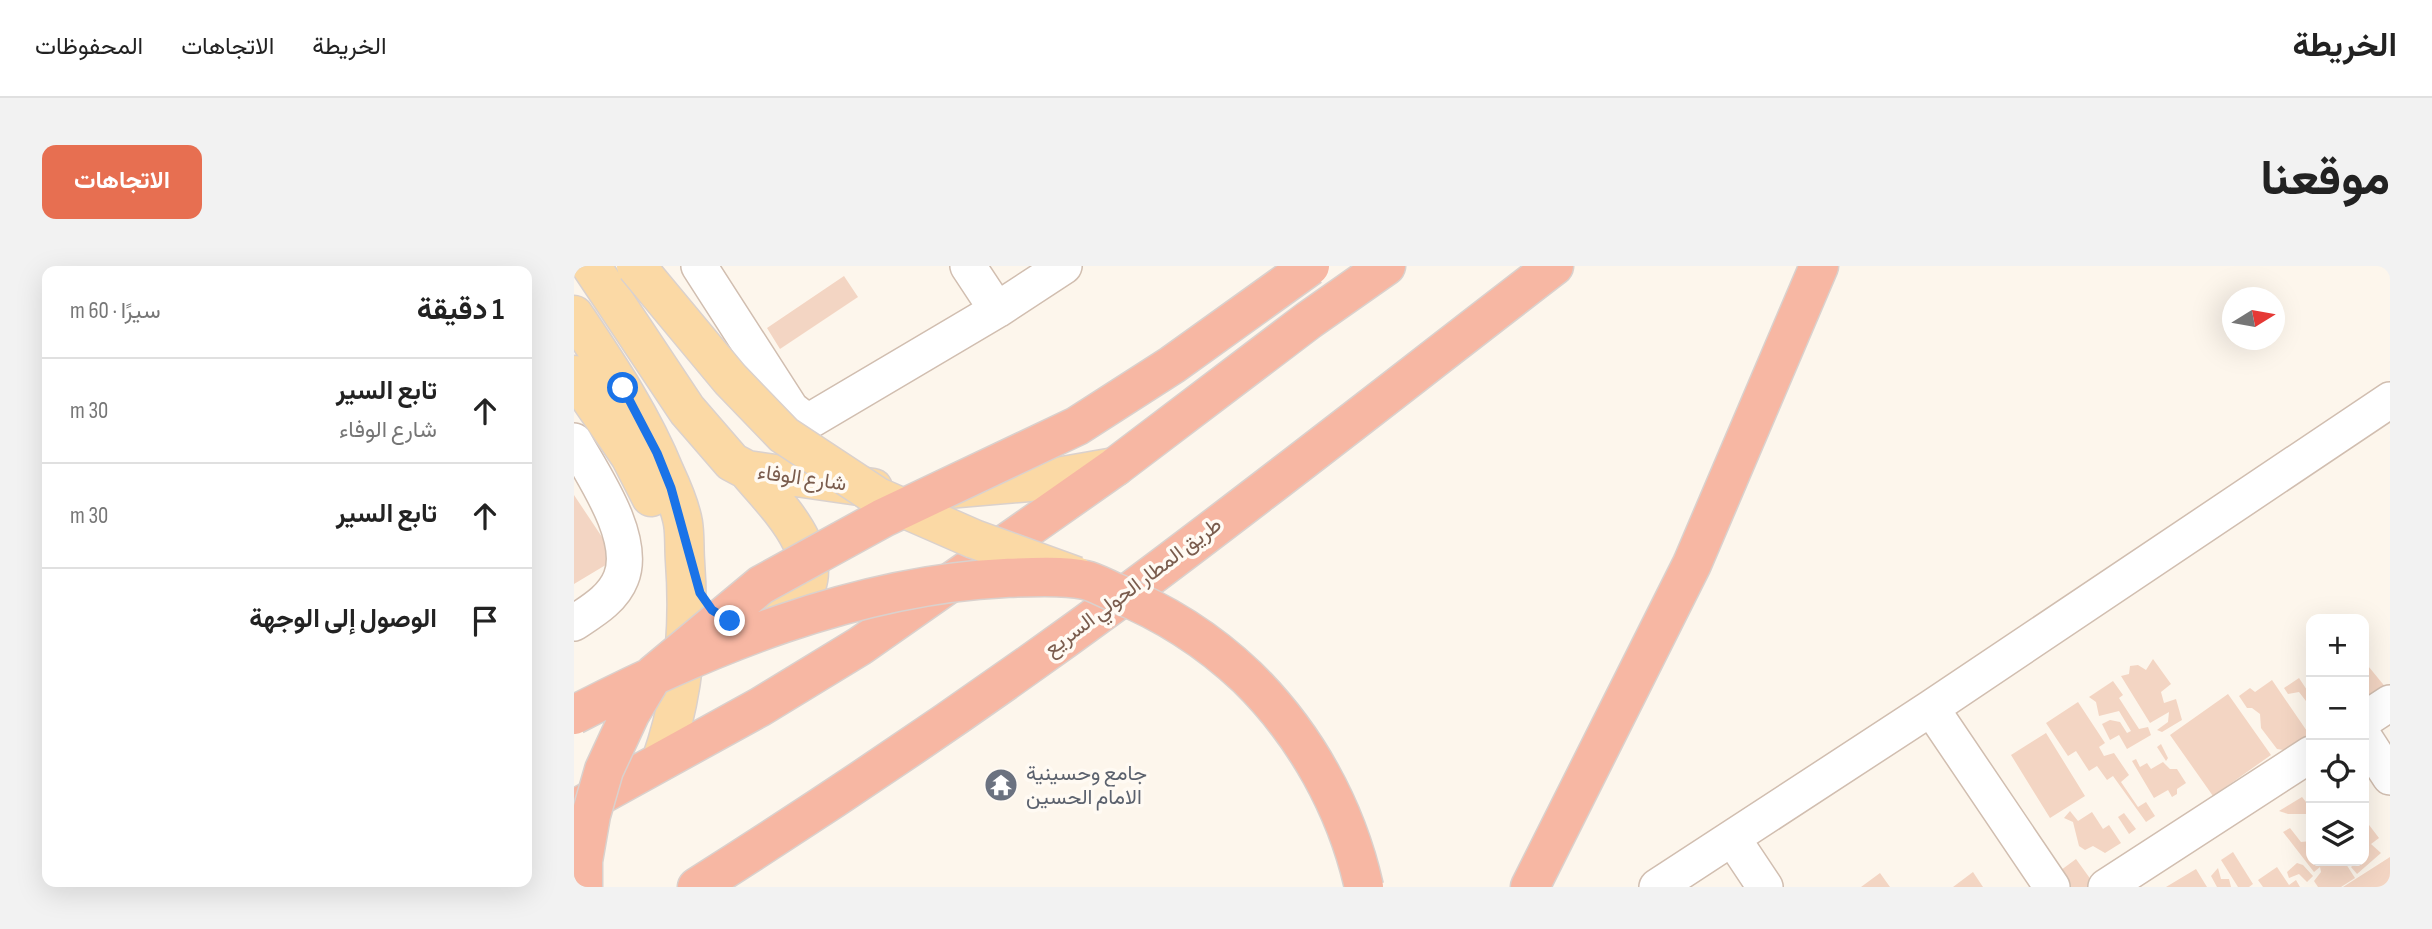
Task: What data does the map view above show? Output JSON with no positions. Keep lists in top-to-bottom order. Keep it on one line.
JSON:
{"streets":{"highway":["طريق المطار الحولي السريع"],"main road":["شارع الوفاء"]},"places":{"temple":["جامع وحسينية الامام الحسين"]},"north":"right","page":{"header":"الخريطة","nav":["الخريطة","الاتجاهات","المحفوظات"],"title":"موقعنا","buttons":"الاتجاهات","heading":["1 دقيقة","سيرًا · 60 m"],"list":[["تابع السير","شارع الوفاء","30 m"],["تابع السير","30 m"],"الوصول إلى الوجهة"],"map_buttons":["+","−"]}}
